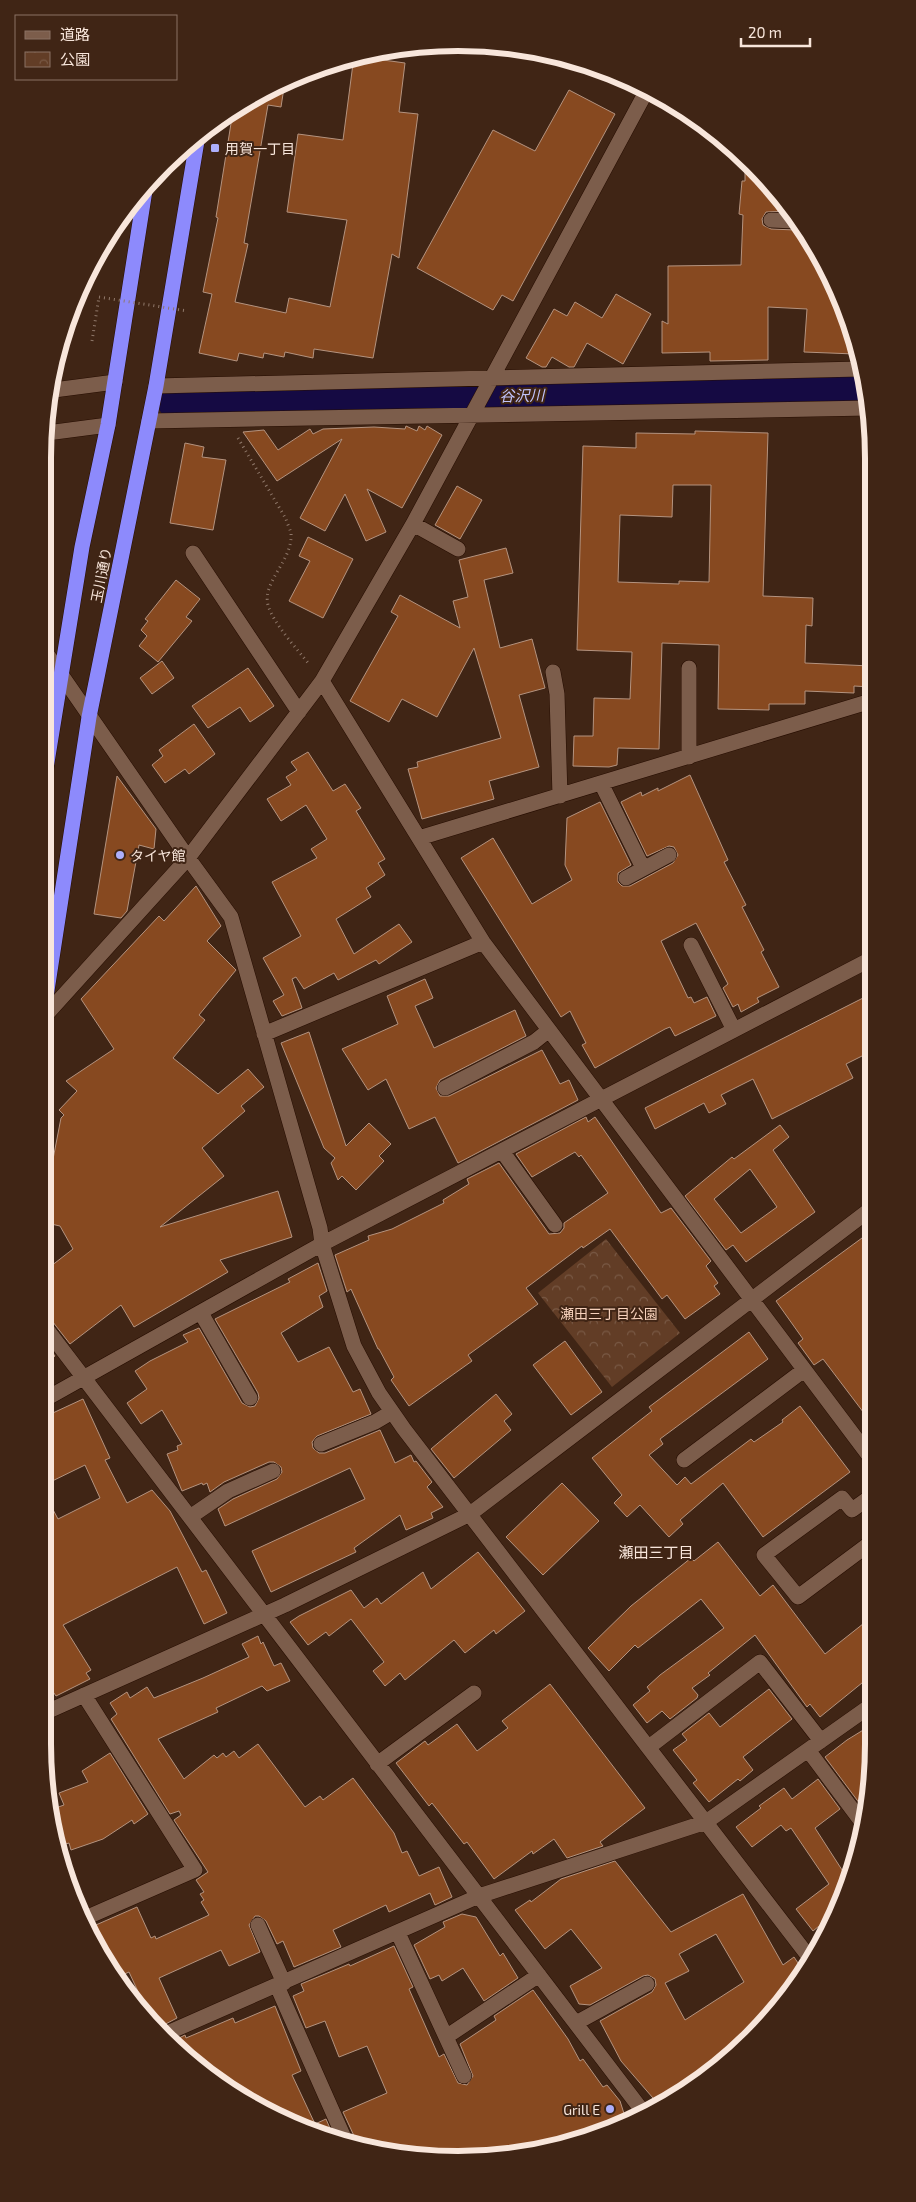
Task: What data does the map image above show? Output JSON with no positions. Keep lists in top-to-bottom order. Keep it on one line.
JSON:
{"streets":{"highway":["玉川通り"]},"districts":["瀬田三丁目"],"water":["谷沢川"],"parks":["瀬田三丁目公園"],"places":{"transit":["用賀一丁目"],"other":["タイヤ館","Grill E"]},"legend":["道路","公園"],"scale_bar":"20 m"}
